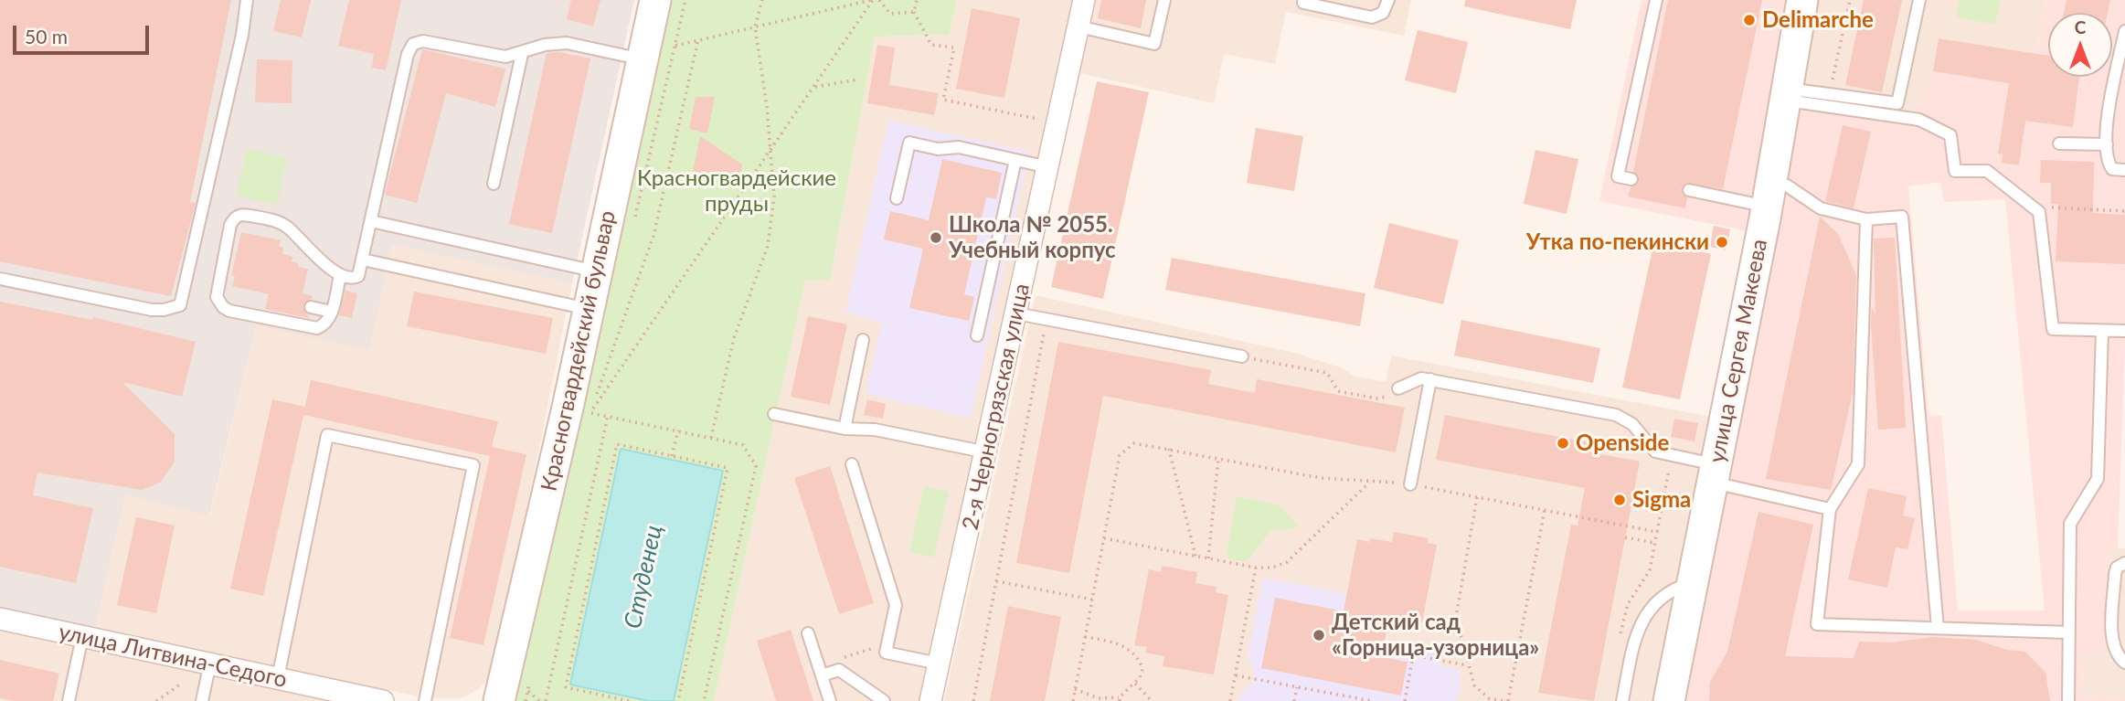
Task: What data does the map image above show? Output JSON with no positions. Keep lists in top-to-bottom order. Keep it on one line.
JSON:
{"streets":{"street":["Красногвардейский бульвар","улица Сергея Макеева","2-я Черногрязская улица","улица Литвина-Седого"]},"water":["Студенец"],"parks":["Красногвардейские пруды"],"places":["Delimarche","Школа № 2055. Учебный корпус","Утка по-пекински","Openside","Sigma","Детский сад «Горница-узорница»"],"scale_bar":"50 m","north":"top"}
